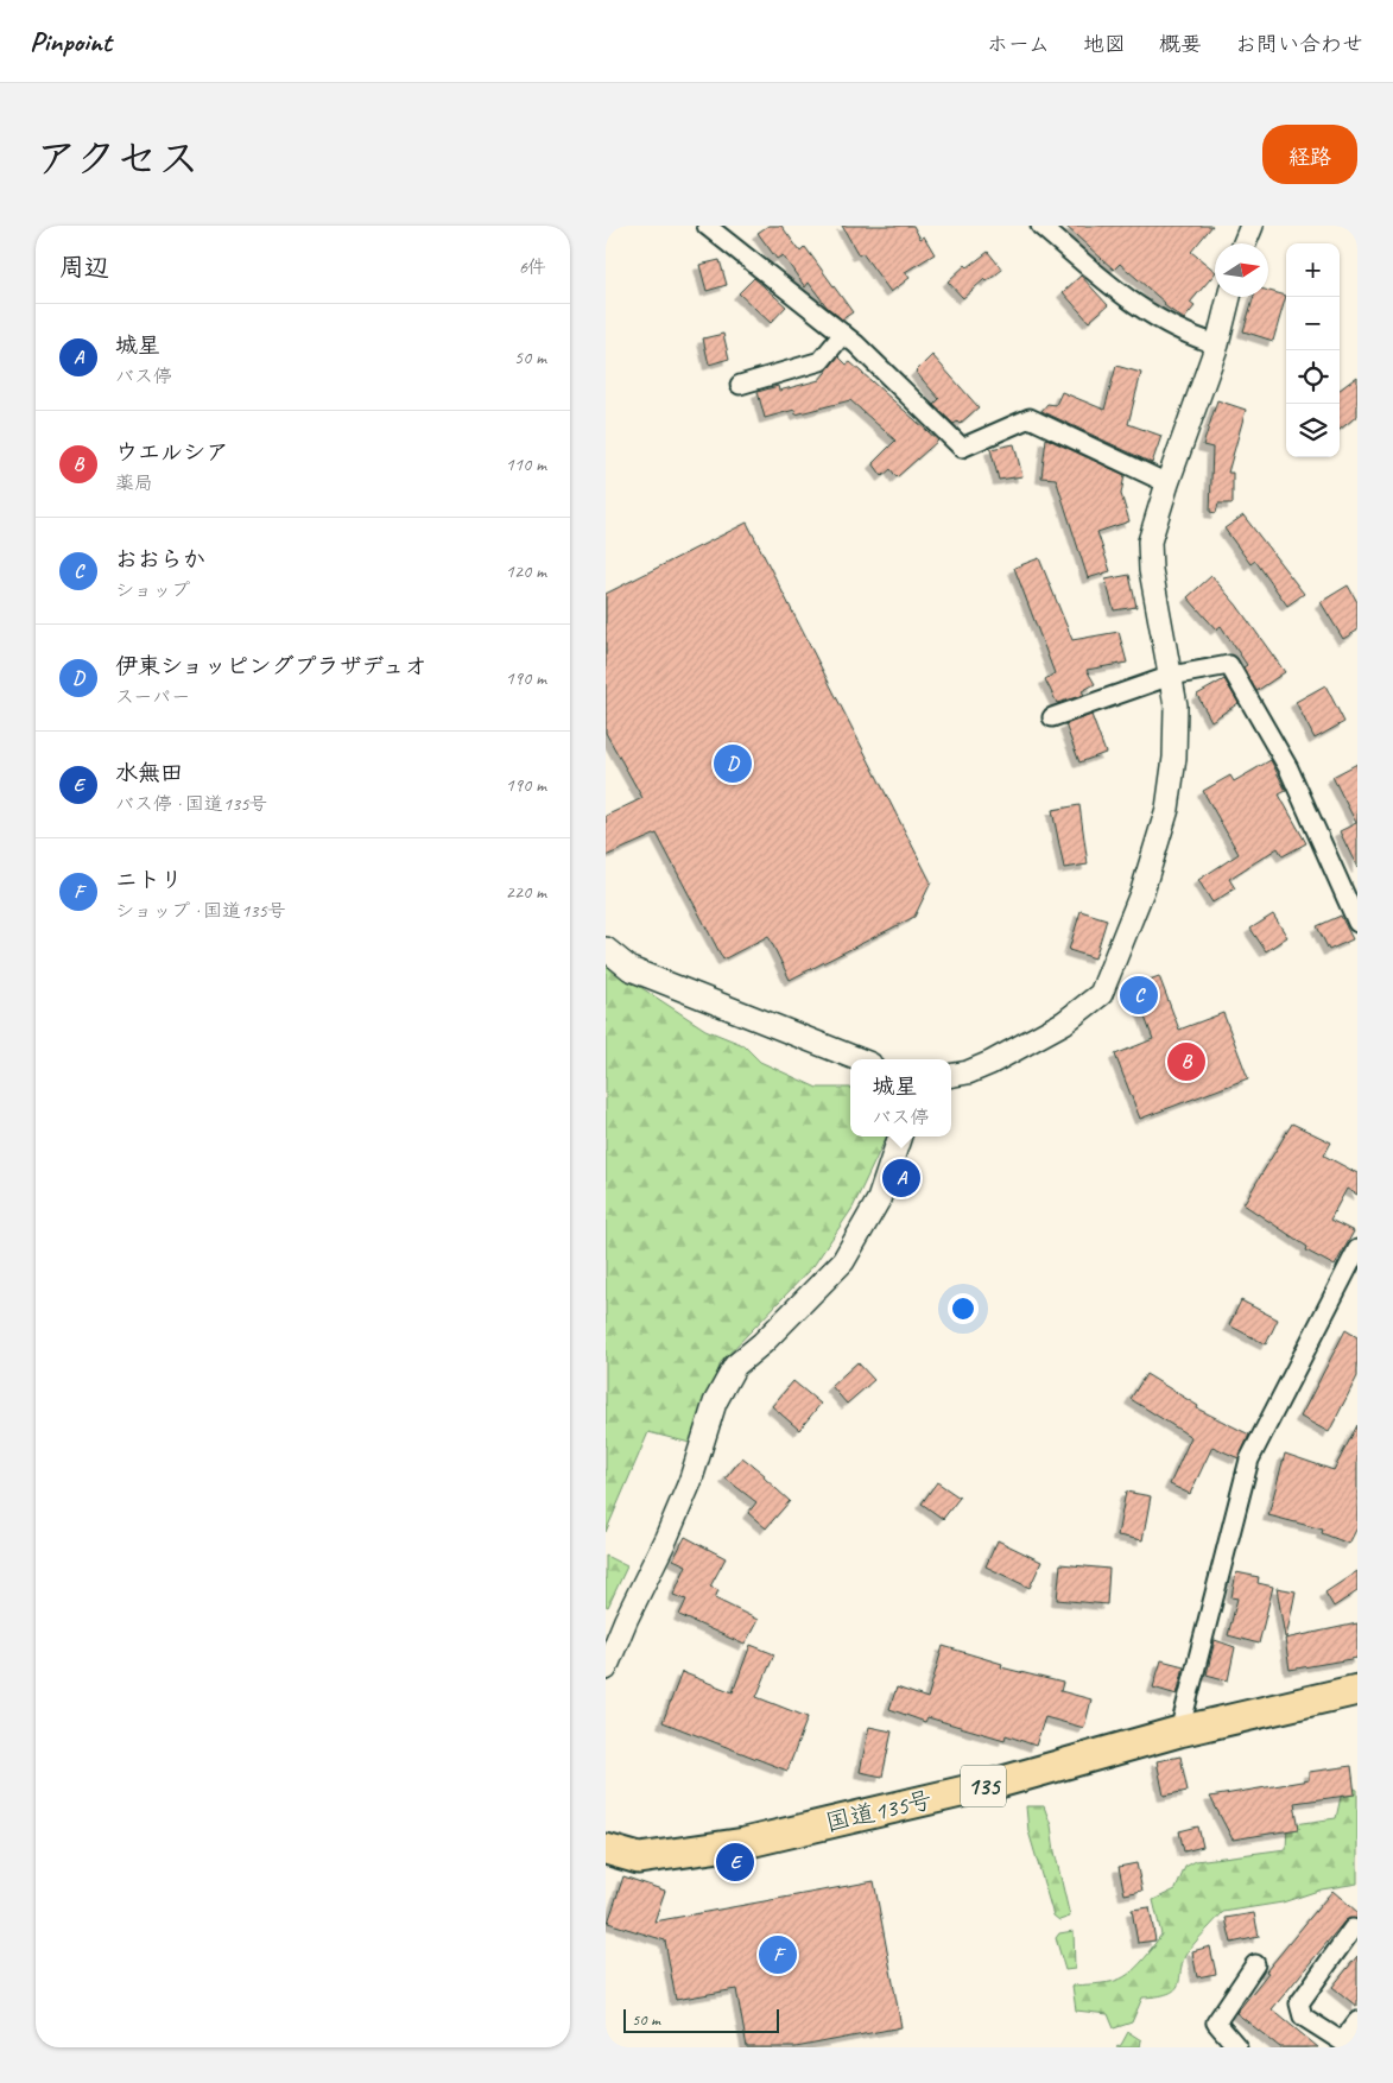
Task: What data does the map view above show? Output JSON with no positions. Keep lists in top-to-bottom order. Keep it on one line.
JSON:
{"streets":{"highway":["135","国道135号"]},"scale_bar":"50 m","north":"right","page":{"header":"Pinpoint","nav":["ホーム","地図","概要","お問い合わせ"],"title":"アクセス","buttons":"経路","heading":["周辺","6件"],"map_buttons":["+","−"],"list":[{"mark":"A","name":"城星","note":"バス停","value":"50 m"},{"mark":"B","name":"ウエルシア","note":"薬局","value":"110 m"},{"mark":"C","name":"おおらか","note":"ショップ","value":"120 m"},{"mark":"D","name":"伊東ショッピングプラザデュオ","note":"スーパー","value":"190 m"},{"mark":"E","name":"水無田","note":"バス停 · 国道135号","value":"190 m"},{"mark":"F","name":"ニトリ","note":"ショップ · 国道135号","value":"220 m"}],"pins":["D","C","B","A","E","F"],"popup":["城星","バス停"],"scale":"50 m"}}
